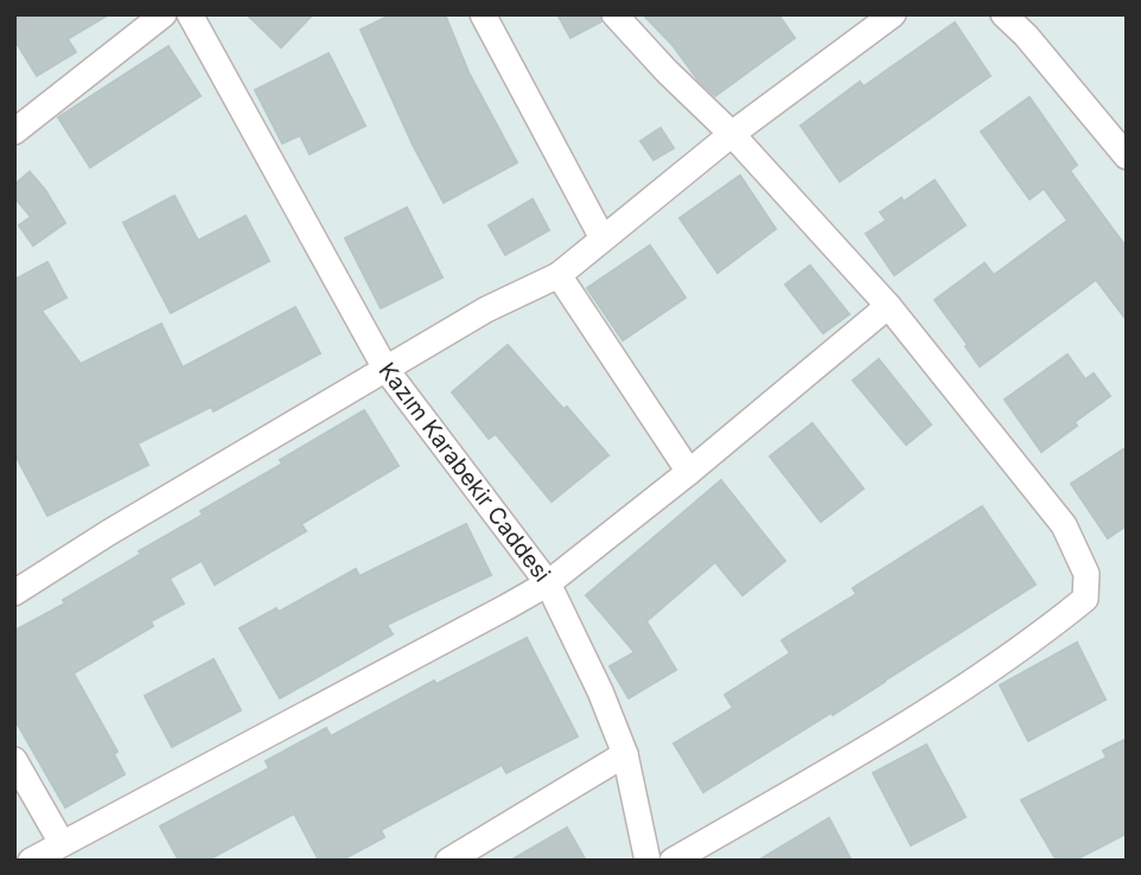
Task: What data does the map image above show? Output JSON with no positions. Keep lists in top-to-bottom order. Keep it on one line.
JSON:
{"streets":{"street":["Kazım Karabekir Caddesi"]}}
